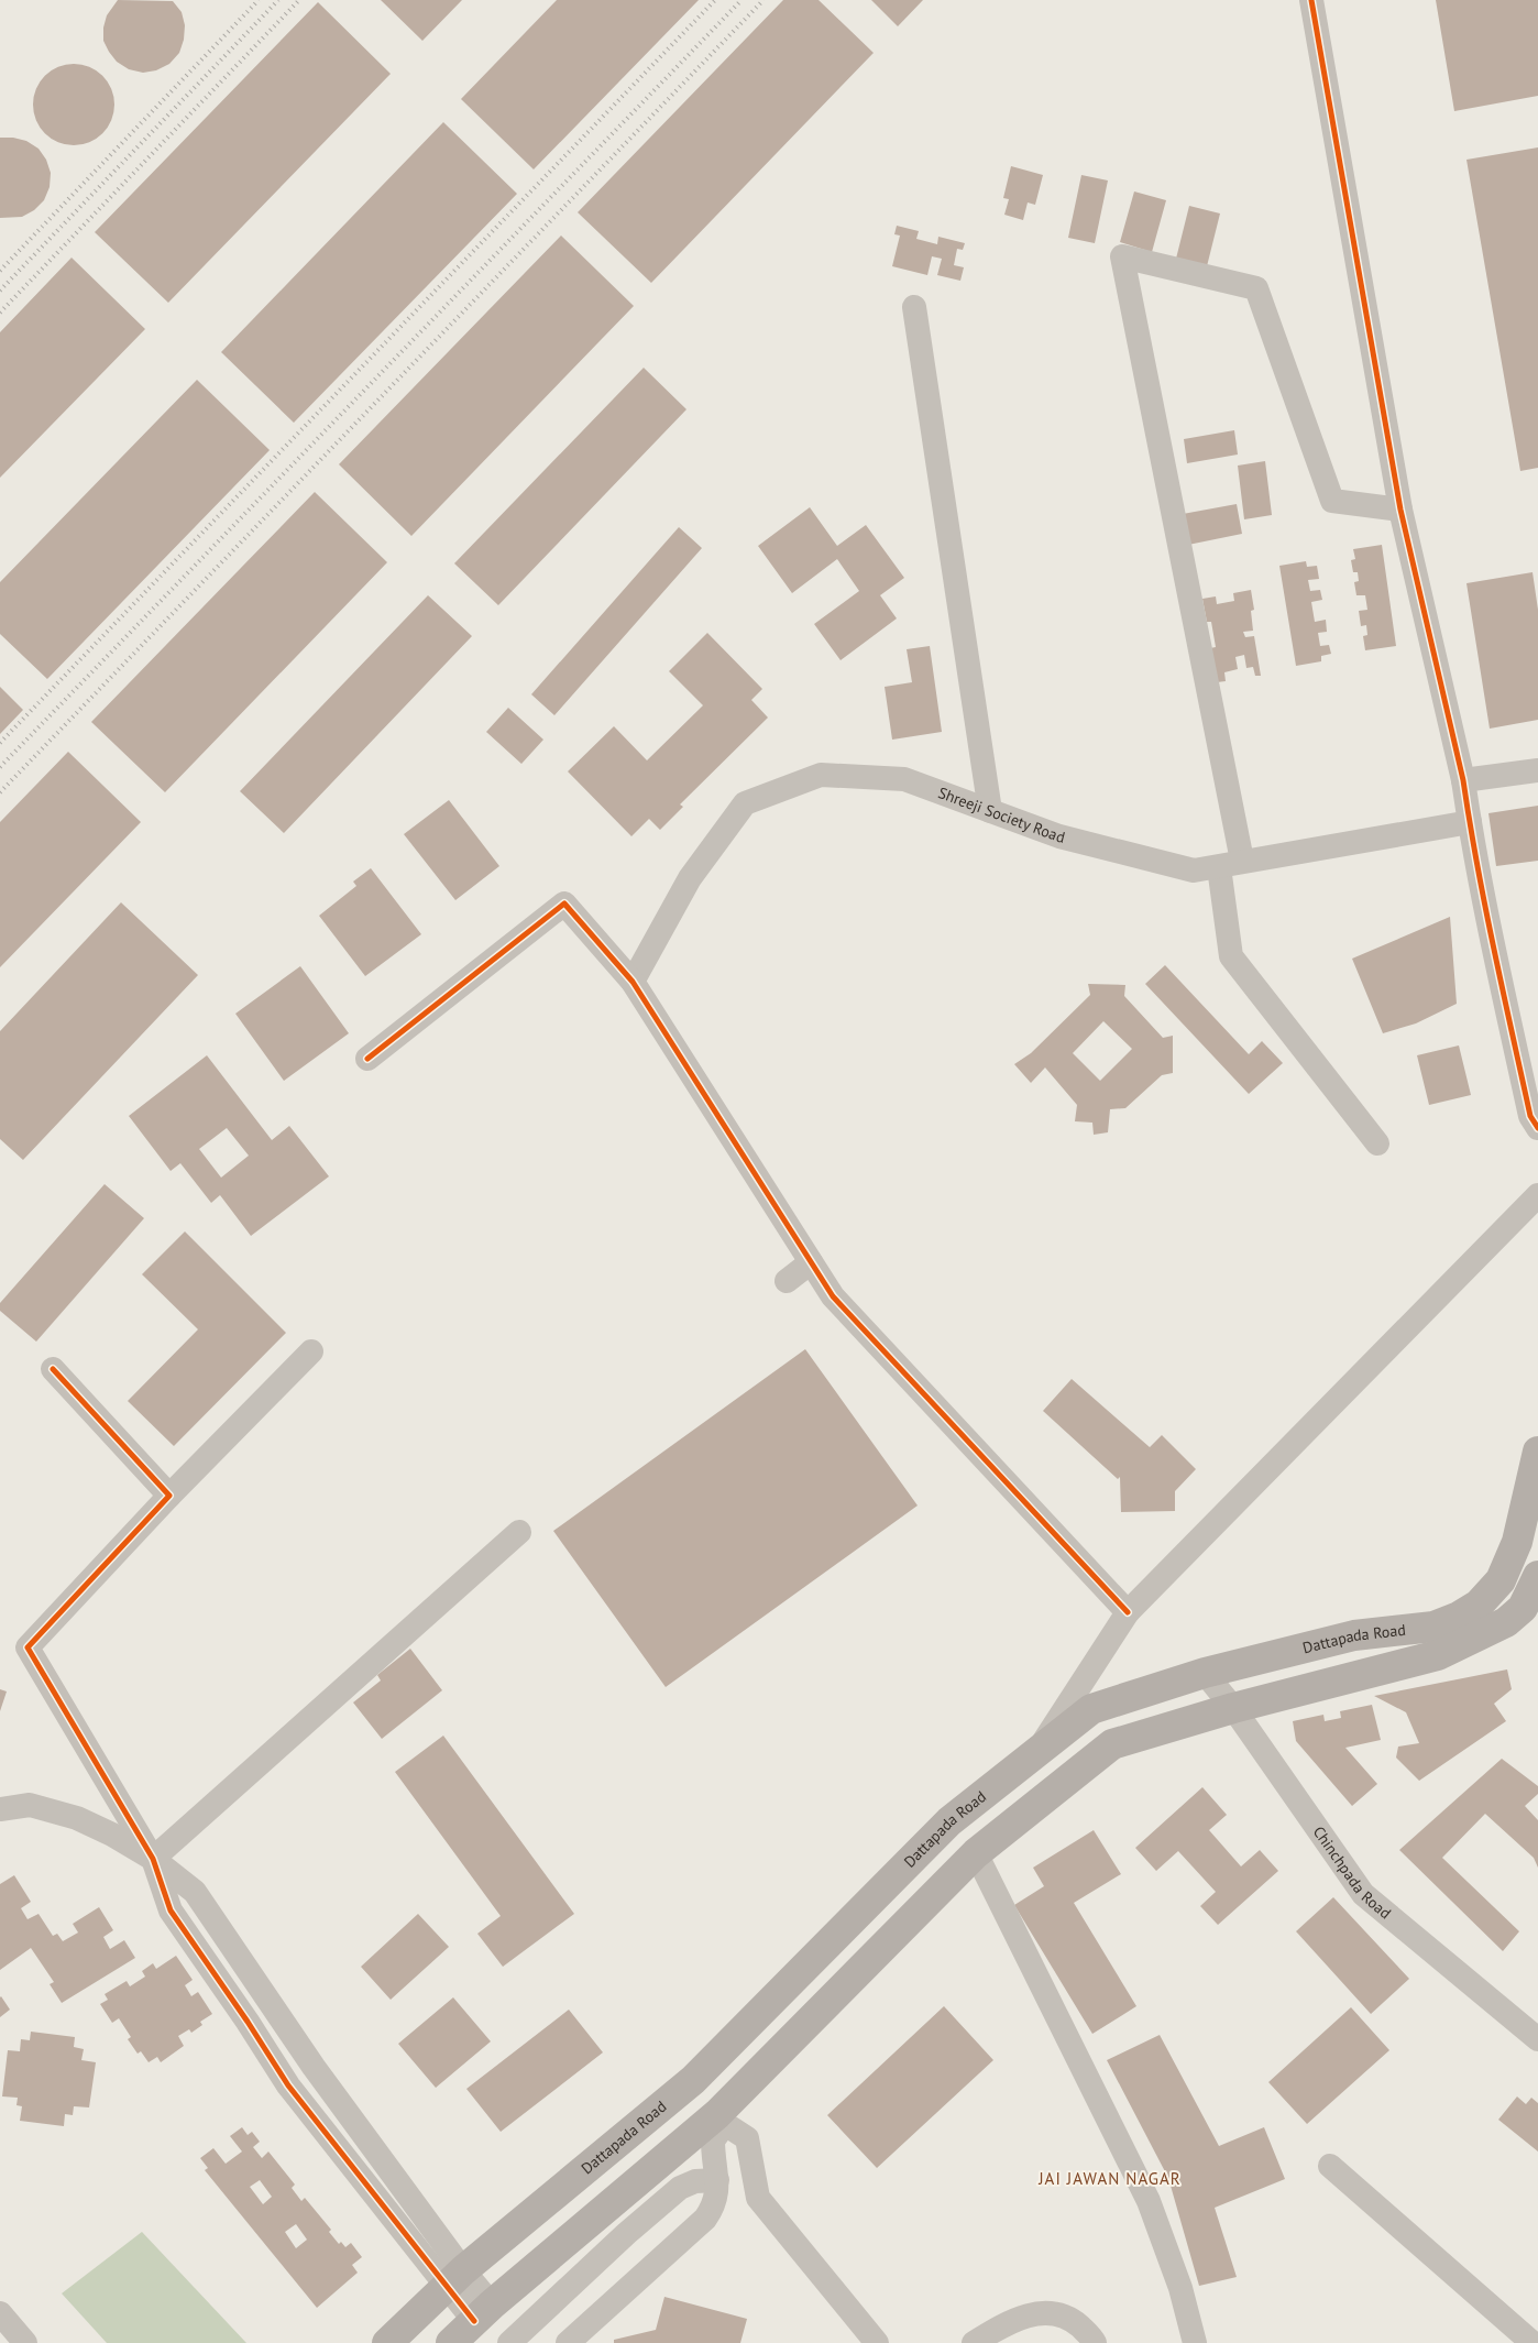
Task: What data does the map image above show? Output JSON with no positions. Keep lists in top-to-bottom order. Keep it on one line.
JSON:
{"streets":{"main road":["Dattapada Road"],"street":["Shreeji Society Road","Chinchpada Road"]},"crossings":[["Dattapada Road","Chinchpada Road"]],"districts":["JAI JAWAN NAGAR"]}
